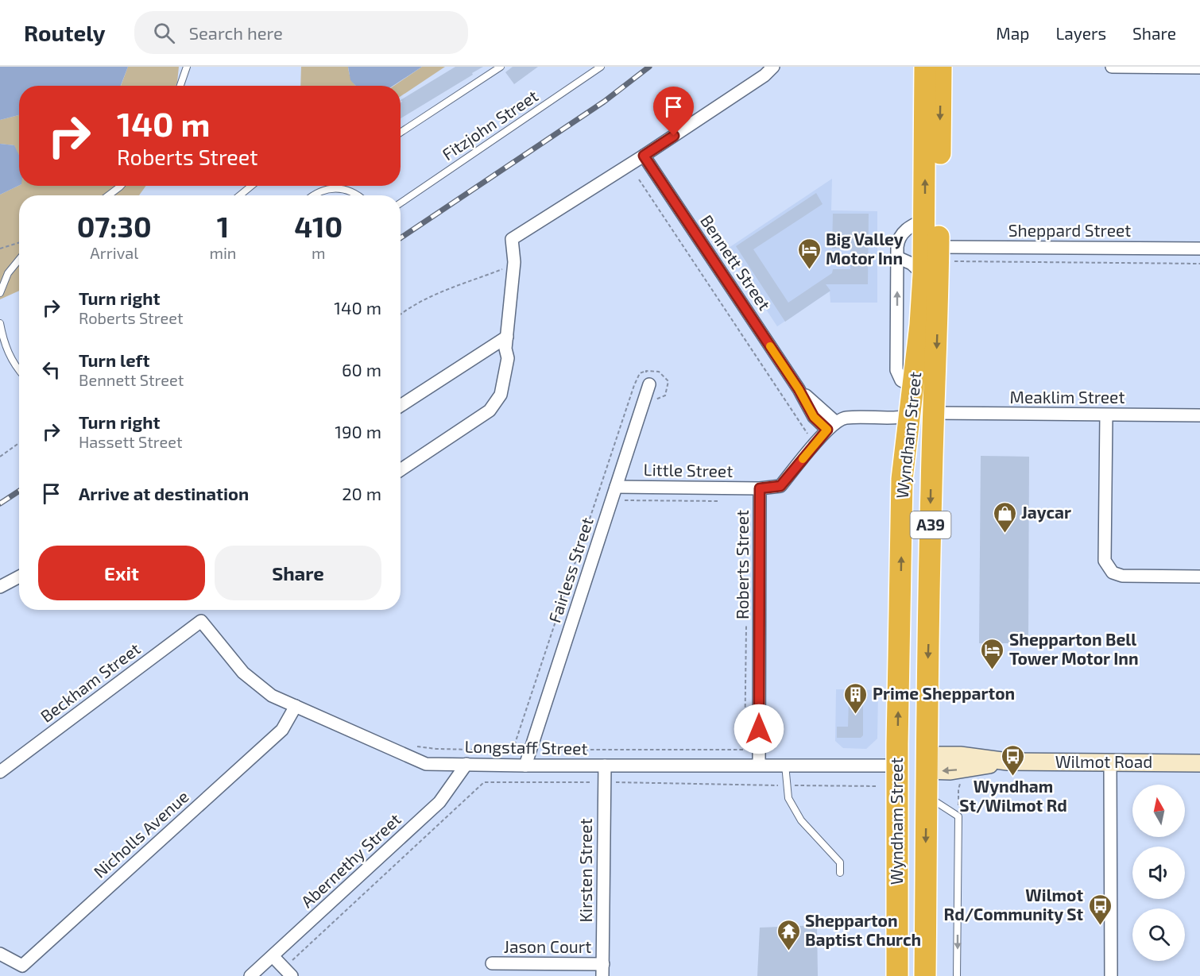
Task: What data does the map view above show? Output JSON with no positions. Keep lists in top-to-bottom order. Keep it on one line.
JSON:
{"streets":{"highway":["Wyndham Street","A39"],"street":["Sheppard Street","Bennett Street","Meaklim Street","Little Street","Roberts Street","Fairless Street","Beckham Street","Longstaff Street","Wilmot Road","Nicholls Avenue","Abernethy Street","Kirsten Street","Jason Court"],"lane":["Fitzjohn Street"]},"crossings":[["Sheppard Street","Wyndham Street"],["Bennett Street","Roberts Street"],["Meaklim Street","Wyndham Street"],["Wyndham Street","Longstaff Street"],["Wyndham Street","Wilmot Road"],["Little Street","Roberts Street"],["Little Street","Fairless Street"],["Roberts Street","Longstaff Street"],["Fairless Street","Longstaff Street"],["Beckham Street","Longstaff Street"],["Longstaff Street","Nicholls Avenue"],["Longstaff Street","Abernethy Street"],["Longstaff Street","Kirsten Street"],["Kirsten Street","Jason Court"]],"places":{"hotel":["Big Valley Motor Inn","Shepparton Bell Tower Motor Inn"],"shop":["Jaycar"],"building":["Prime Shepparton"],"bus stop":["Wyndham St/Wilmot Rd","Wilmot Rd/Community St"],"temple":["Shepparton Baptist Church"]},"north":"top","page":{"header":"Routely","search":"Search here","nav":["Map","Layers","Share"],"turn":["140 m","Roberts Street"],"eta":["07:30","Arrival","1","min","410","m"],"list":[{"name":"Turn right","note":"Roberts Street","value":"140 m"},{"name":"Turn left","note":"Bennett Street","value":"60 m"},{"name":"Turn right","note":"Hassett Street","value":"190 m"},{"name":"Arrive at destination","value":"20 m"}],"buttons":["Exit","Share"]}}
